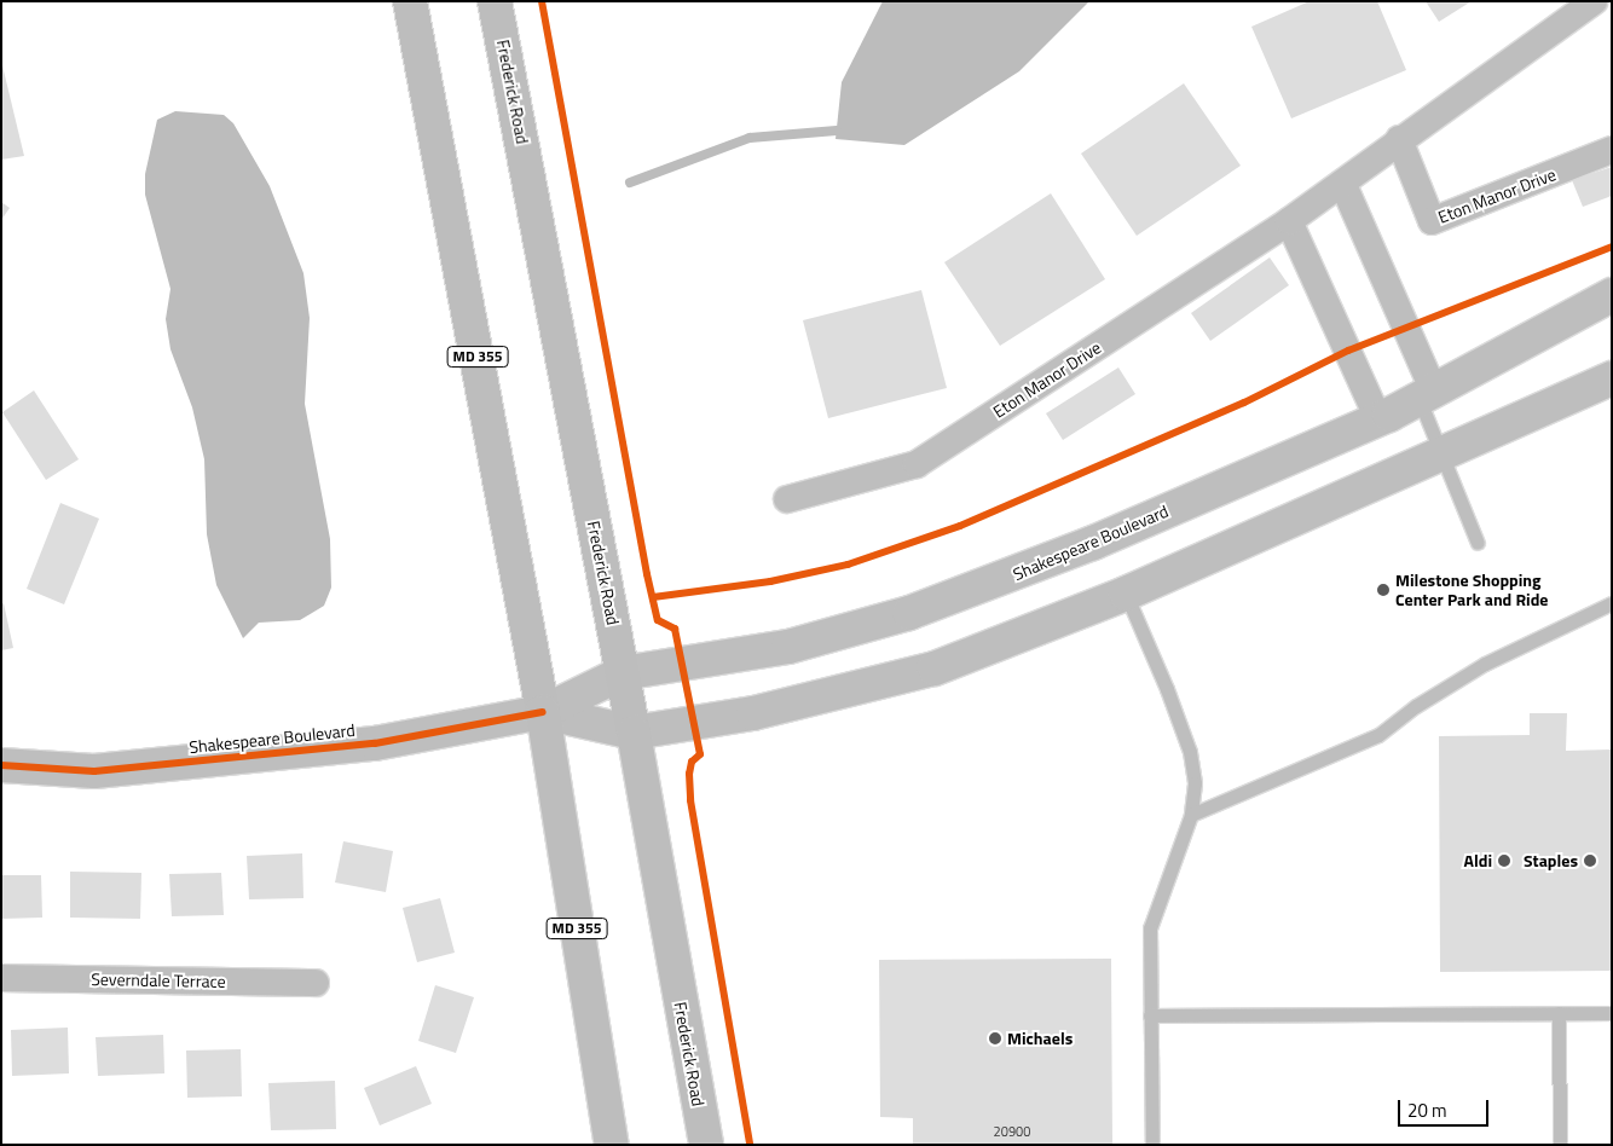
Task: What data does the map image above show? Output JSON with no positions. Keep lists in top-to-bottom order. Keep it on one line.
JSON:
{"streets":{"main road":["Frederick Road","MD 355"],"street":["Eton Manor Drive","Shakespeare Boulevard","Severndale Terrace"]},"crossings":[["Frederick Road","Shakespeare Boulevard"],["MD 355","Shakespeare Boulevard"]],"places":["Milestone Shopping Center Park and Ride","Aldi","Staples","Michaels"],"house_numbers":["20900"],"scale_bar":"20 m"}
